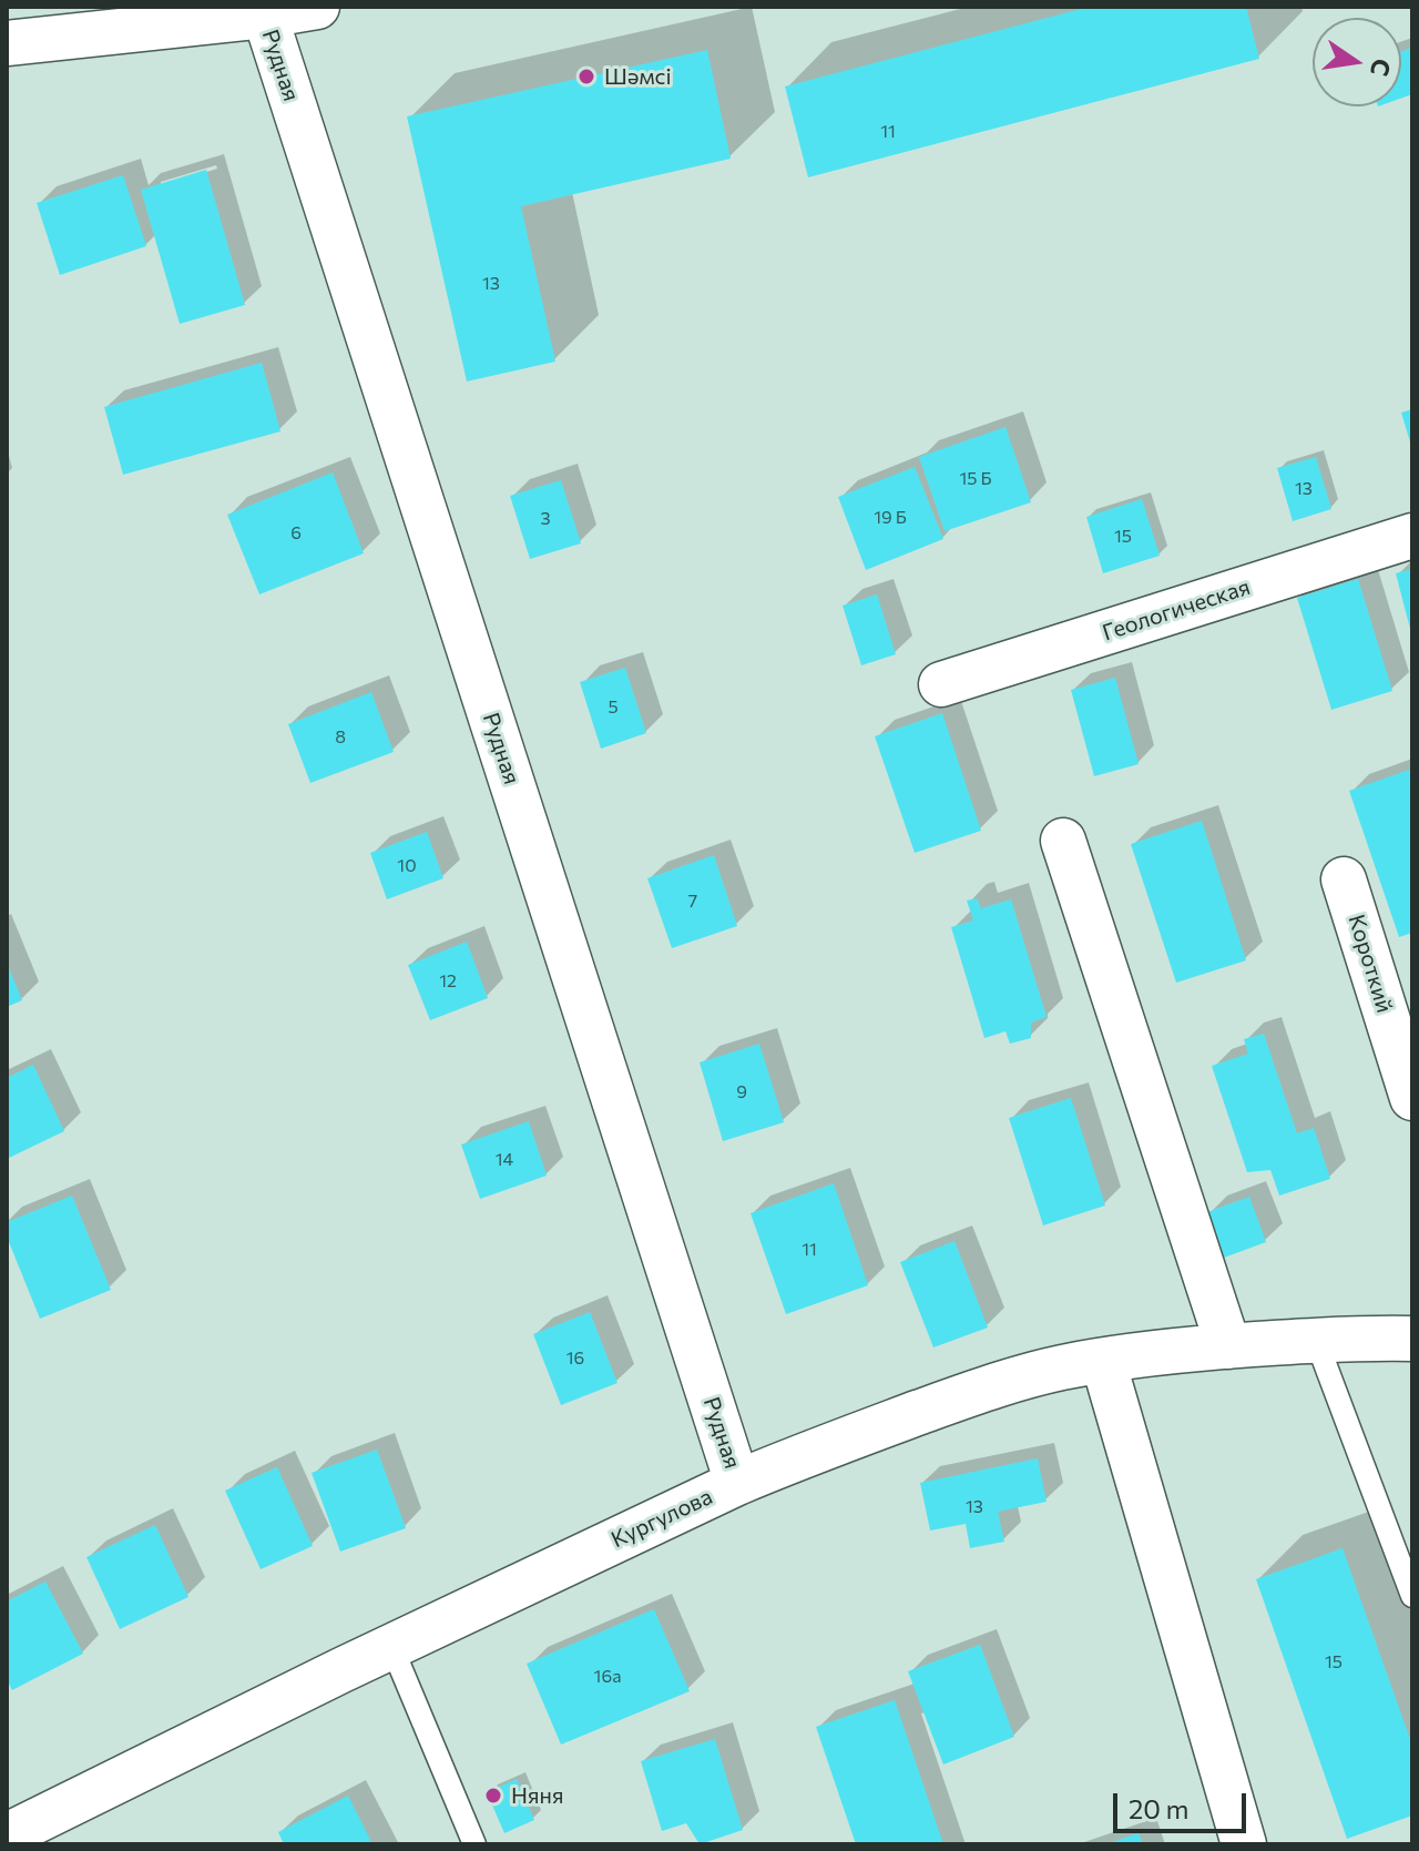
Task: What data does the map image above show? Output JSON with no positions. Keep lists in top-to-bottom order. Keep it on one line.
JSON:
{"streets":{"street":["Рудная","Геологическая","Короткий","Кургулова"]},"crossings":[["Рудная","Кургулова"]],"places":["Шәмсі","Няня"],"house_numbers":["11","13","15 Б","13","19 Б","3","6","15","5","8","10","7","12","9","14","11","16","13","15","16а"],"scale_bar":"20 m","north":"right"}
